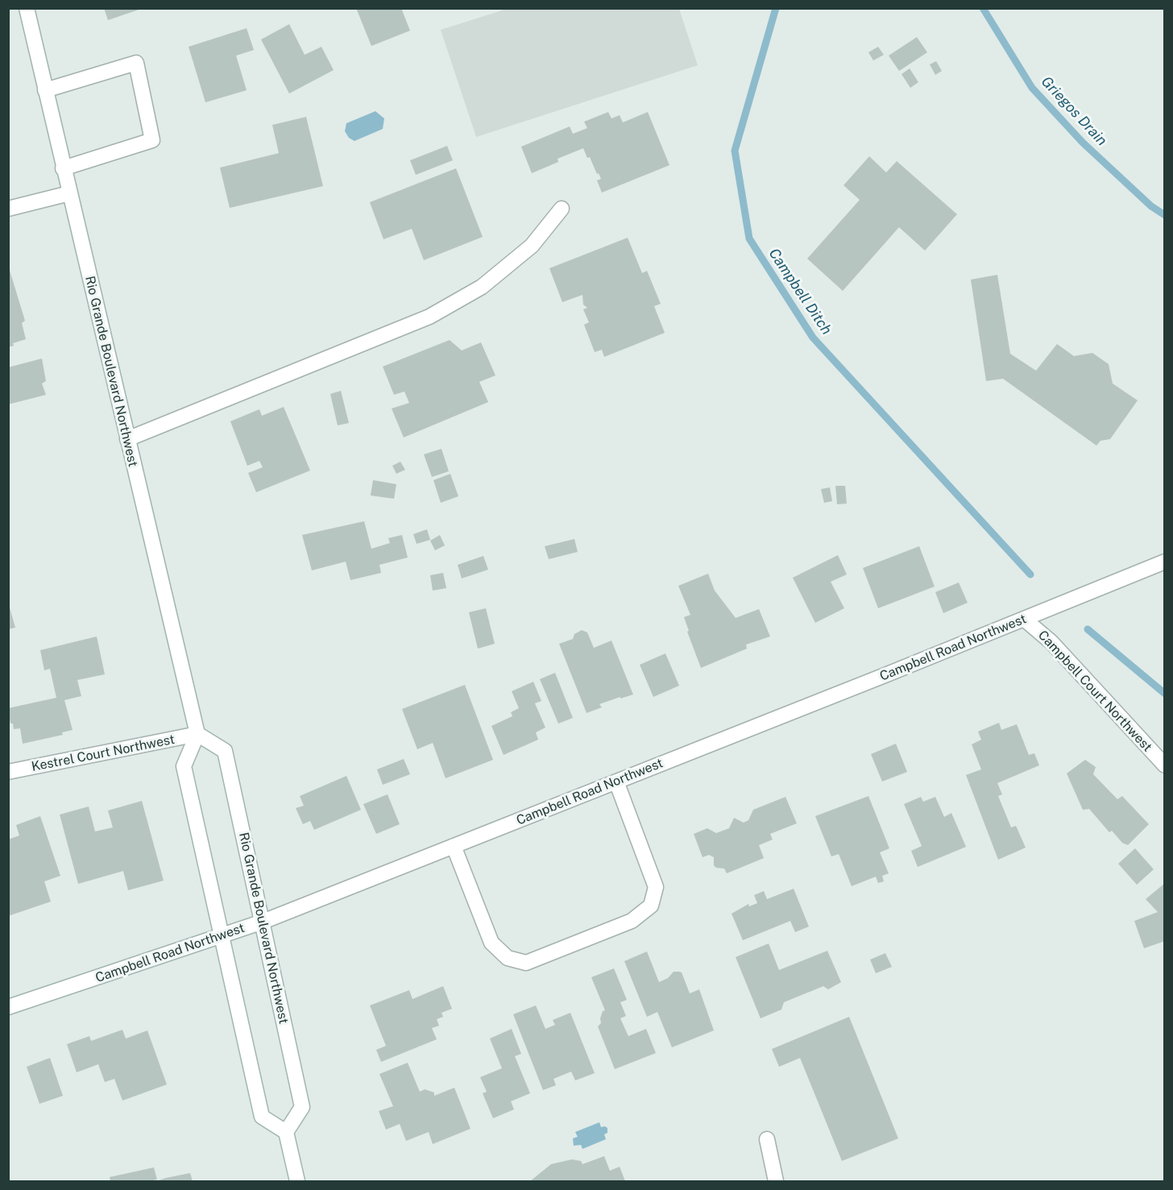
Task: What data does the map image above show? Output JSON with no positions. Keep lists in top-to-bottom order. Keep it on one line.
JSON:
{"streets":{"street":["Rio Grande Boulevard Northwest","Campbell Road Northwest","Campbell Court Northwest","Kestrel Court Northwest"]},"crossings":[["Rio Grande Boulevard Northwest","Campbell Road Northwest"],["Rio Grande Boulevard Northwest","Kestrel Court Northwest"],["Campbell Road Northwest","Campbell Court Northwest"]],"water":["Griegos Drain","Campbell Ditch"]}
